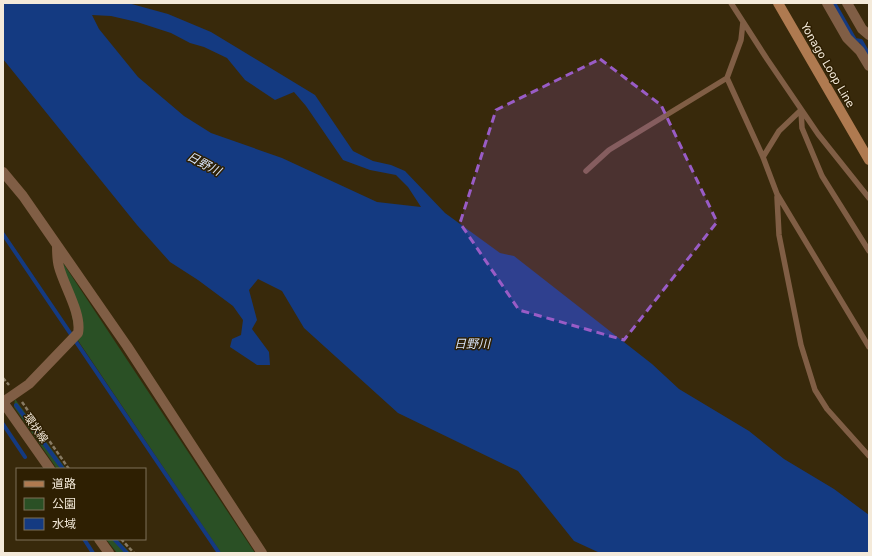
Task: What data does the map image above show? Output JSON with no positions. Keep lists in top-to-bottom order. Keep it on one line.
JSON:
{"streets":{"main road":["Yonago Loop Line"],"street":["環状線"]},"water":["日野川"],"legend":["道路","公園","水域"]}
